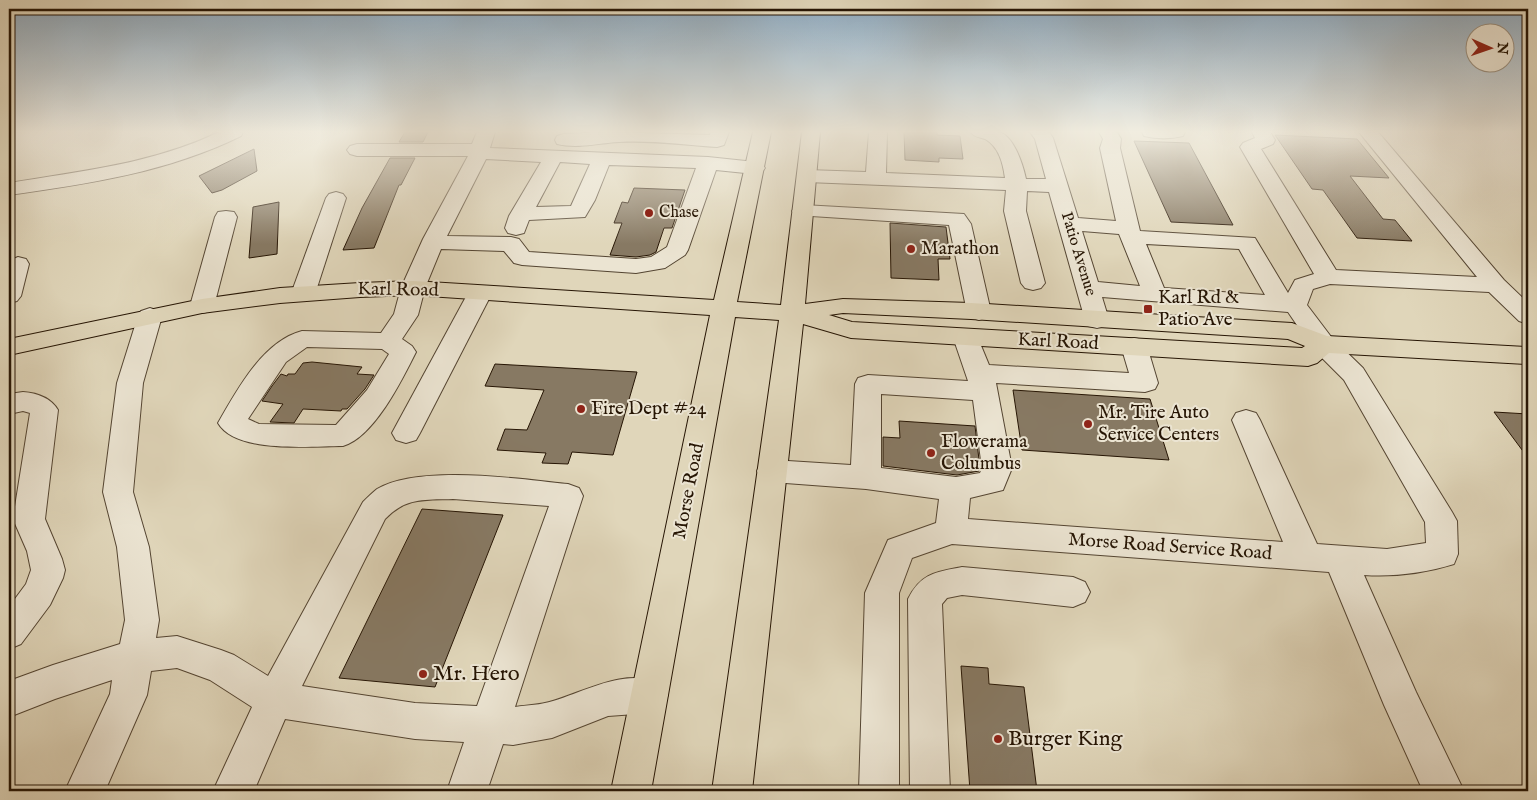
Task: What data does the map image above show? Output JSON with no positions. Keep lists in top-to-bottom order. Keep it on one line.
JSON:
{"streets":{"main road":["Karl Road","Morse Road"],"street":["Patio Avenue","Morse Road Service Road"]},"crossings":[["Patio Avenue","Karl Road"],["Karl Road","Morse Road"],["Karl Road","Morse Road Service Road"]],"places":{"other":["Chase","Marathon","Fire Dept #24","Mr. Tire Auto Service Centers","Flowerama Columbus","Mr. Hero","Burger King"],"transit":["Karl Rd & Patio Ave"]},"north":"right"}
